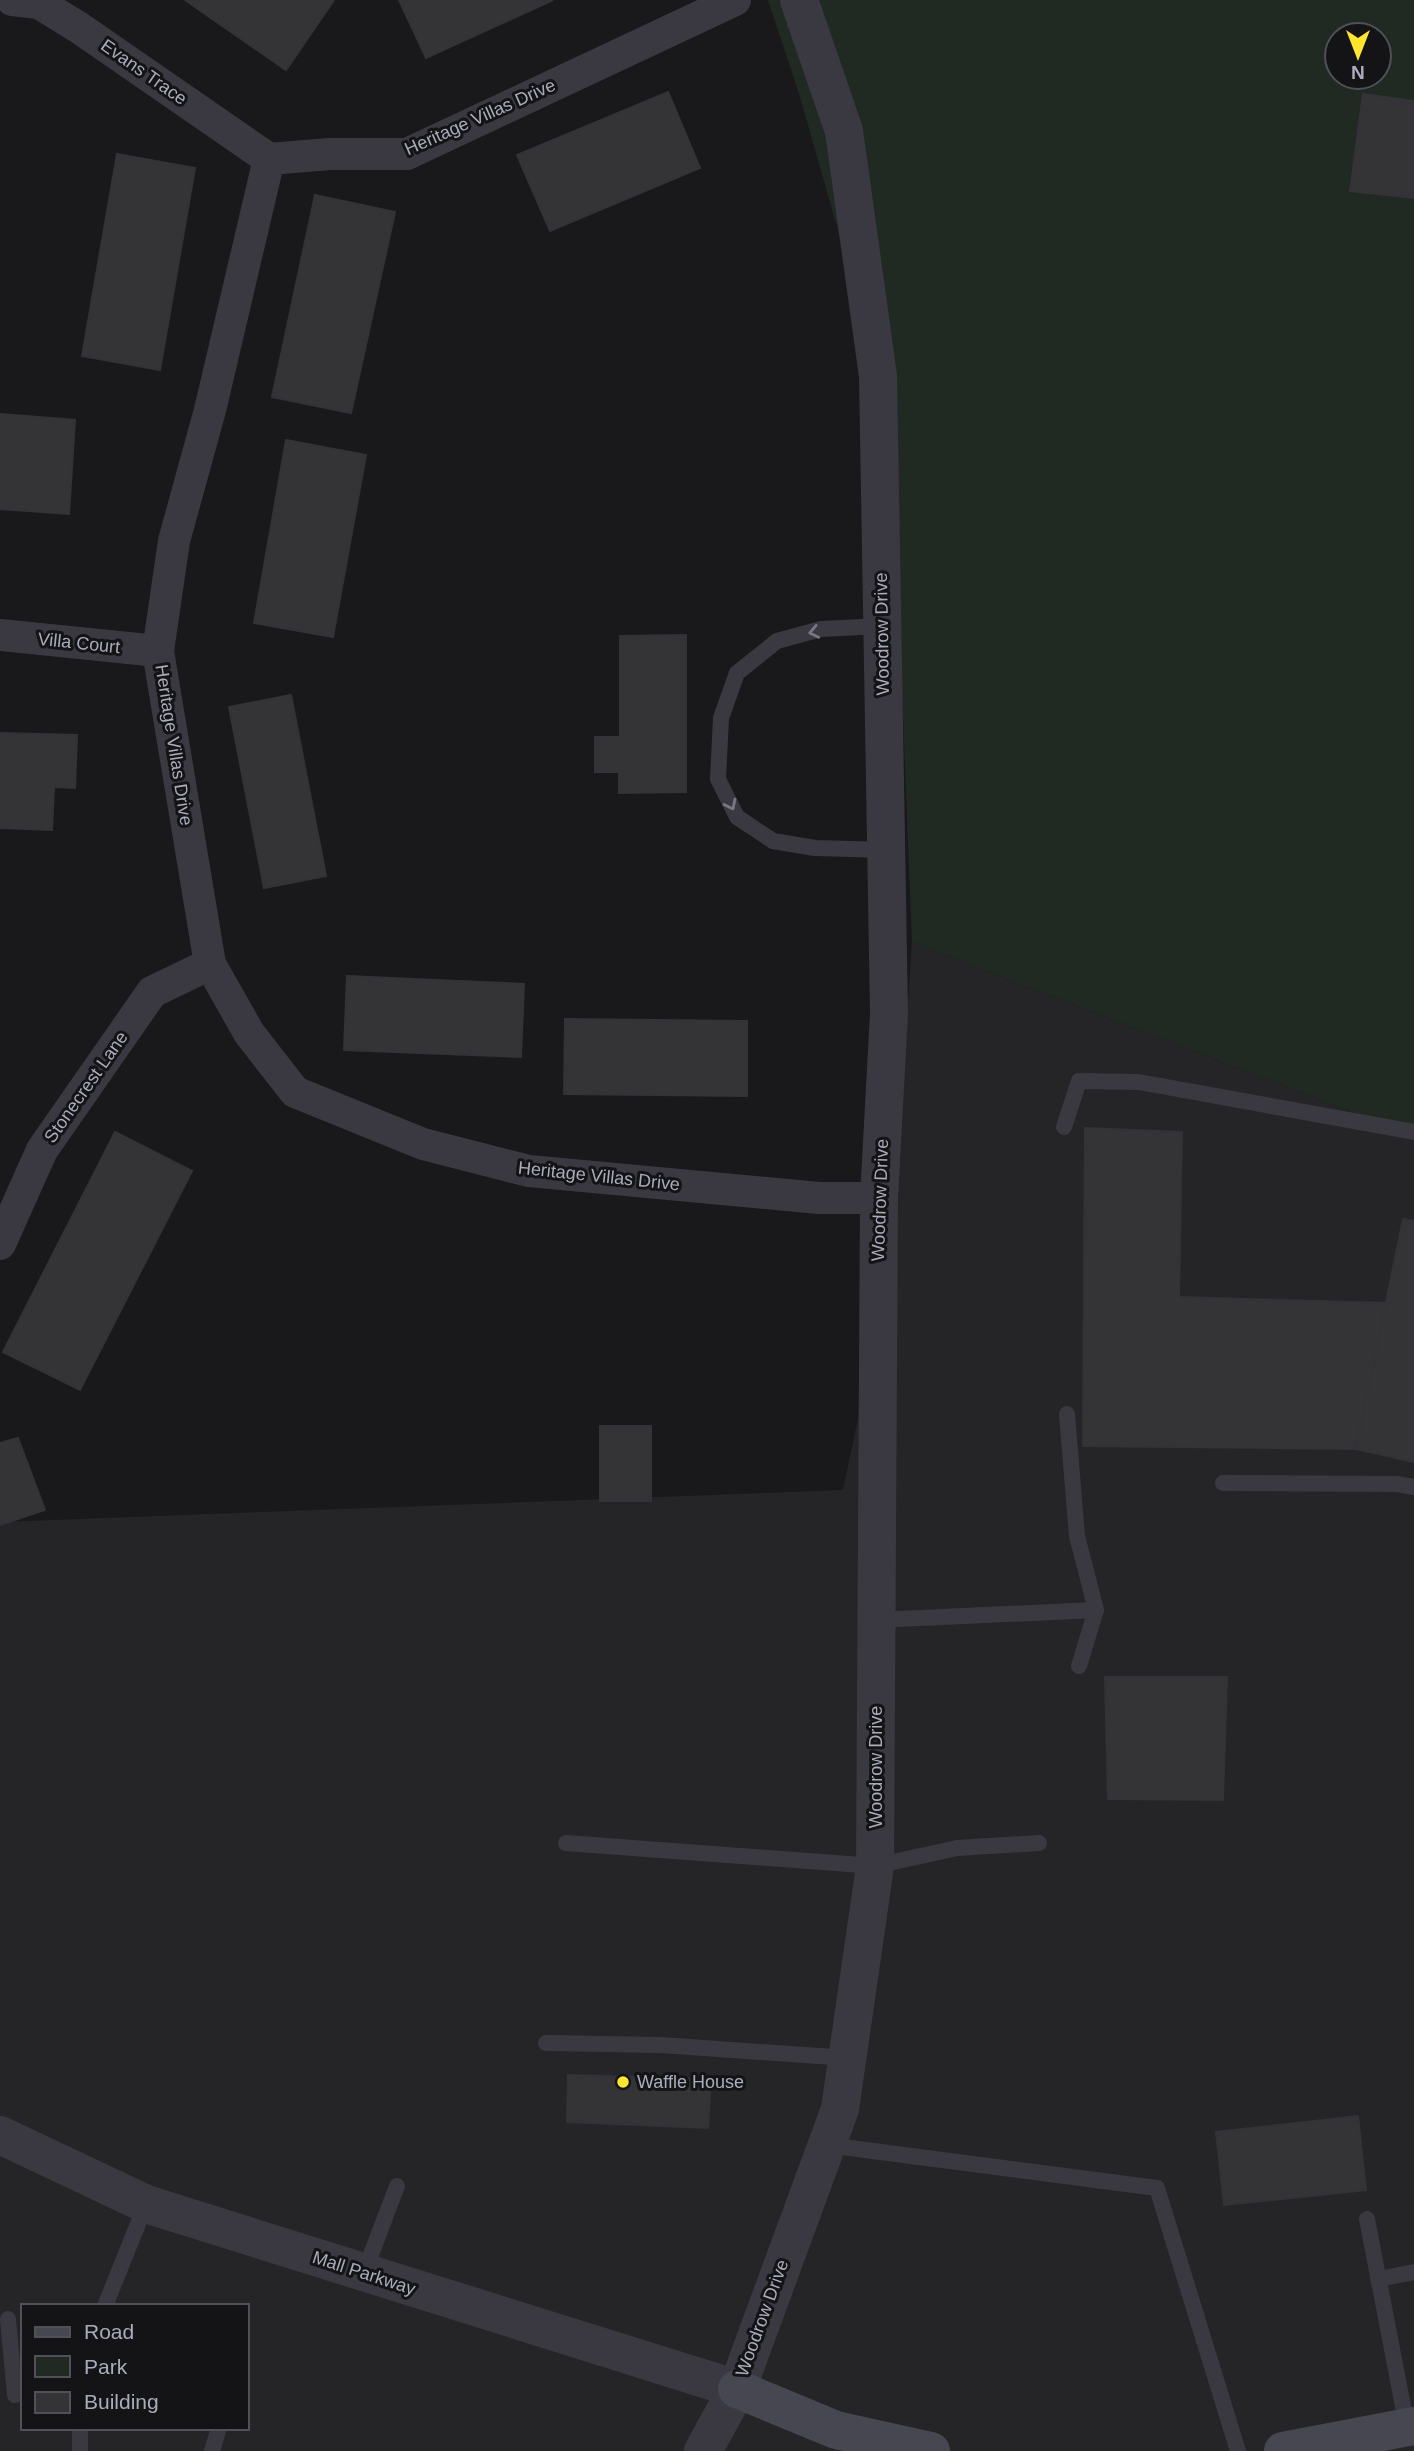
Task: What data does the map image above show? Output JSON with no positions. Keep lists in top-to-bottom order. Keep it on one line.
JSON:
{"streets":{"street":["Evans Trace","Heritage Villas Drive","Woodrow Drive","Villa Court","Stonecrest Lane","Mall Parkway"]},"crossings":[["Evans Trace","Heritage Villas Drive"],["Heritage Villas Drive","Woodrow Drive"],["Heritage Villas Drive","Villa Court"],["Heritage Villas Drive","Stonecrest Lane"],["Woodrow Drive","Mall Parkway"]],"places":["Waffle House"],"legend":["Road","Park","Building"],"north":"bottom"}
